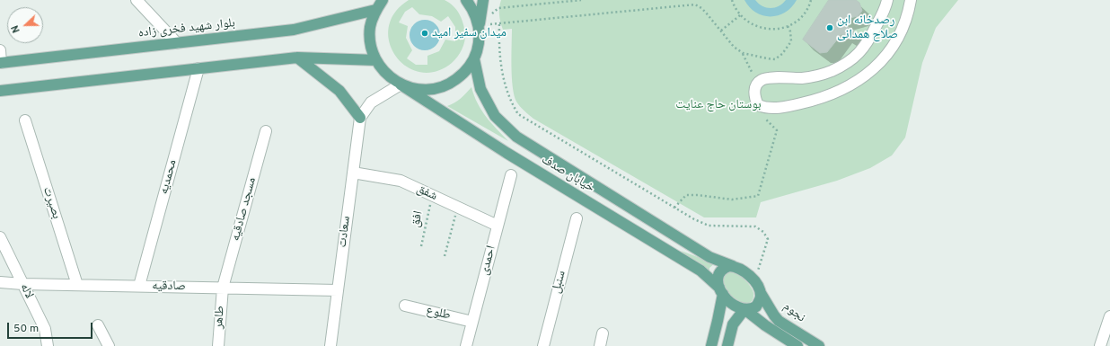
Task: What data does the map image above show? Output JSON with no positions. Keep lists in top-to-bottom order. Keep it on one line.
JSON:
{"streets":{"main road":["بلوار شهید فخری زاده","خیابان صدف","نجوم"],"street":["محمدیه","شفق","بصیرت","مسجد صادقیه","سعادت","احمدی","سنبل","صادقیه","لاله","طلوع","طاهر"],"path":["افق"]},"crossings":[["خیابان صدف","نجوم"],["محمدیه","صادقیه"],["شفق","افق"],["شفق","سعادت"],["شفق","احمدی"],["بصیرت","صادقیه"],["مسجد صادقیه","صادقیه"],["مسجد صادقیه","طاهر"],["سعادت","صادقیه"],["احمدی","طلوع"],["صادقیه","لاله"],["صادقیه","طاهر"]],"parks":["بوستان حاج عنایت"],"places":["رصدخانه ابن صلاح همدانی","میدان سفیر امید"],"scale_bar":"50 m","north":"left"}
